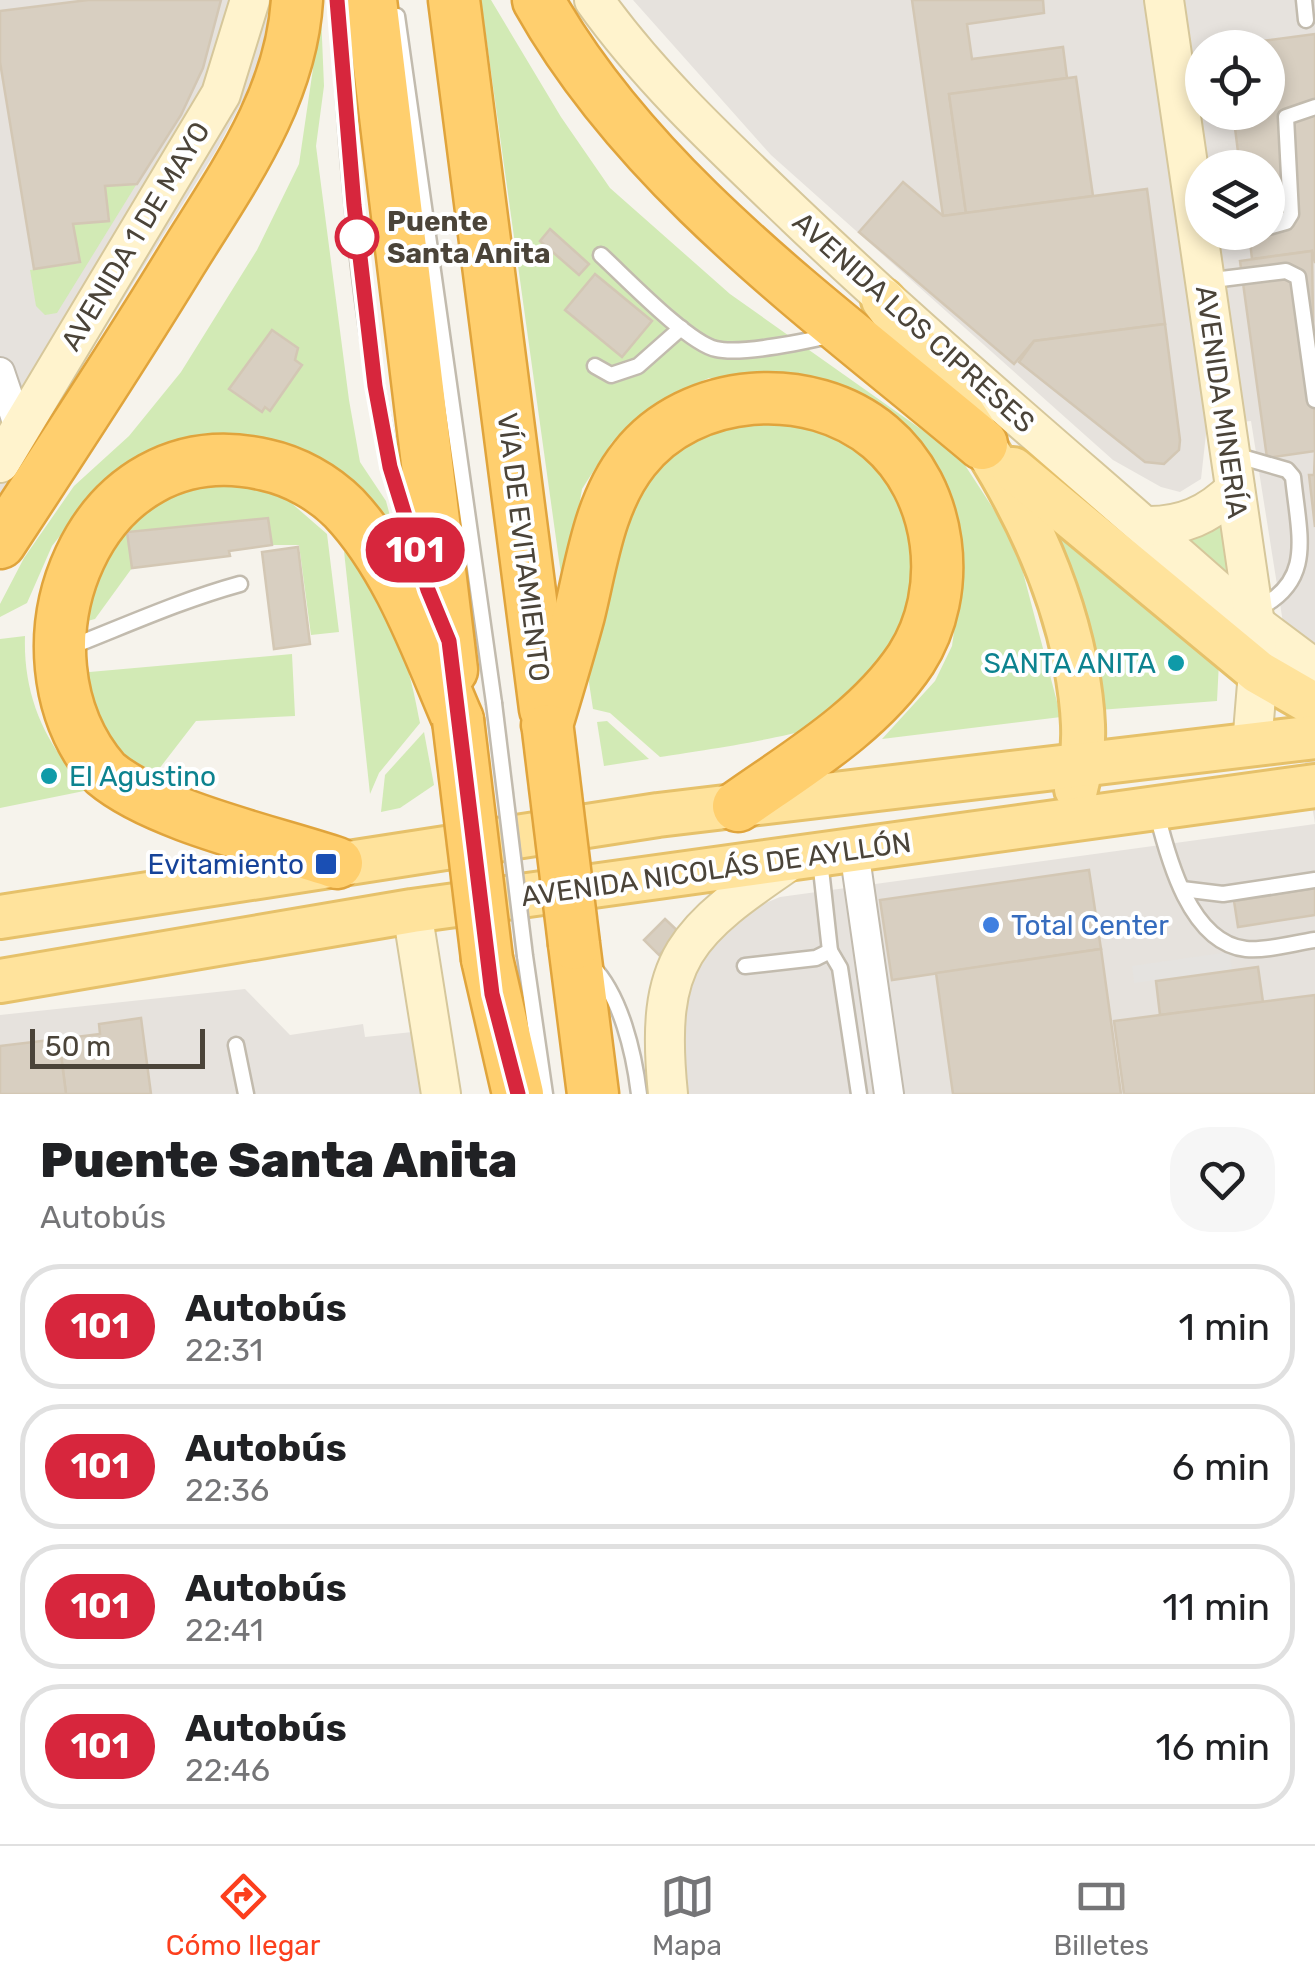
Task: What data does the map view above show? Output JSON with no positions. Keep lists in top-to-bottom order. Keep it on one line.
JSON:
{"streets":{"highway":["VÍA DE EVITAMIENTO"],"main road":["AVENIDA NICOLÁS DE AYLLÓN"],"street":["AVENIDA 1 DE MAYO","AVENIDA LOS CIPRESES","AVENIDA MINERÍA"]},"crossings":[["AVENIDA LOS CIPRESES","AVENIDA MINERÍA"],["AVENIDA MINERÍA","AVENIDA NICOLÁS DE AYLLÓN"]],"places":{"other":["Puente Santa Anita","SANTA ANITA","El Agustino","Total Center"],"transit":["Evitamiento"]},"lines":["bus line 101"],"scale_bar":"50 m","page":{"on_map":"101","scale":"50 m","heading":["Puente Santa Anita","Autobús"],"list":[{"mark":"101","name":"Autobús","note":"22:31","value":"1 min"},{"mark":"101","name":"Autobús","note":"22:36","value":"6 min"},{"mark":"101","name":"Autobús","note":"22:41","value":"11 min"},{"mark":"101","name":"Autobús","note":"22:46","value":"16 min"}],"tabs":["Cómo llegar","Mapa","Billetes"]}}
